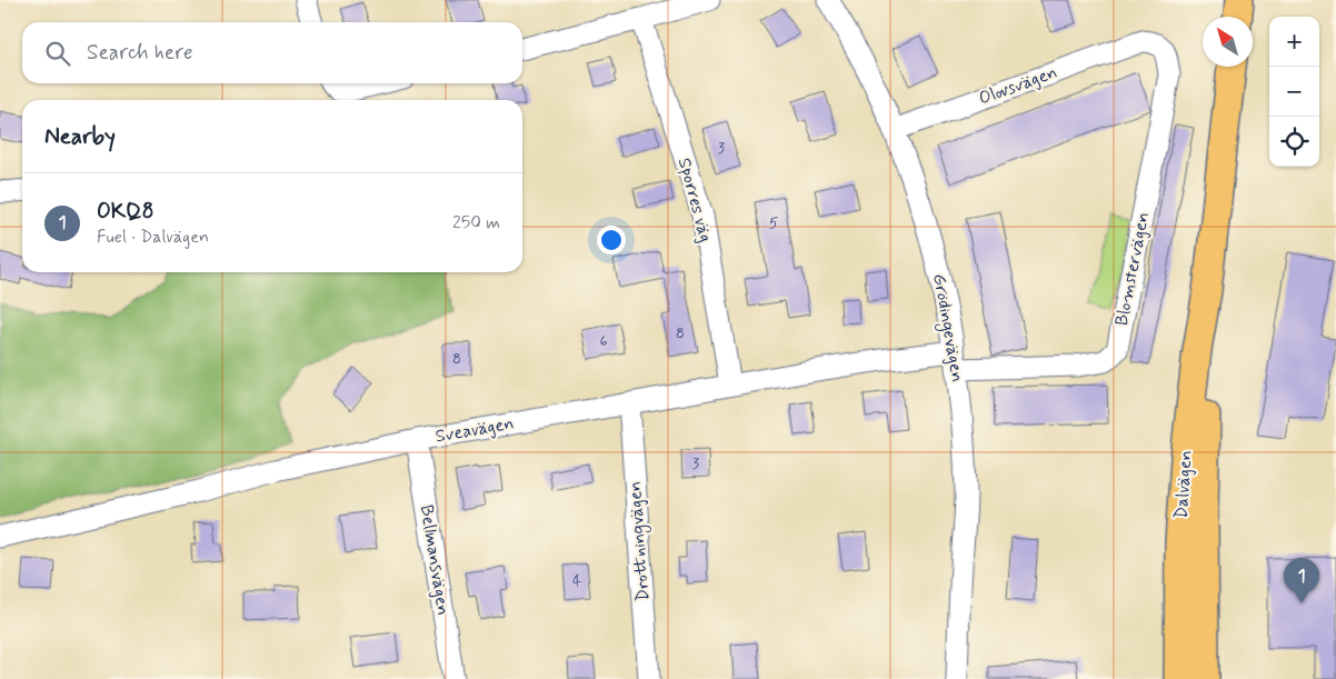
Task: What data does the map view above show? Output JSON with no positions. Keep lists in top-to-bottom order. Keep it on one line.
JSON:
{"streets":{"main road":["Dalvägen"],"street":["Olovsvägen","Sporres väg","Blomstervägen","Grödingevägen","Sveavägen","Drottningvägen","Bellmansvägen"]},"crossings":[["Olovsvägen","Blomstervägen"],["Olovsvägen","Grödingevägen"],["Sporres väg","Sveavägen"],["Blomstervägen","Grödingevägen"],["Blomstervägen","Sveavägen"],["Grödingevägen","Sveavägen"],["Sveavägen","Drottningvägen"],["Sveavägen","Bellmansvägen"]],"house_numbers":["3","5","8","6","8","3","4"],"north":"top left","page":{"map_buttons":["+","−"],"search":"Search here","heading":"Nearby","list":[{"mark":"1","name":"OKQ8","note":"Fuel · Dalvägen","value":"250 m"}],"pins":"1"}}
